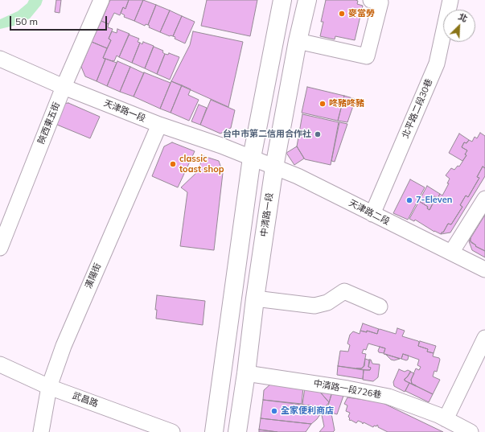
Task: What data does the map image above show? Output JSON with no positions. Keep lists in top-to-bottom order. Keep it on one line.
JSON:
{"streets":{"main road":["中清路一段"],"street":["北平路二段30巷","天津路一段","陝西東五街","天津路二段","漢陽街","中清路一段726巷","武昌路"]},"crossings":[["北平路二段30巷","天津路二段"],["天津路一段","陝西東五街"],["天津路一段","天津路二段"],["天津路一段","漢陽街"],["天津路二段","中清路一段"],["中清路一段","中清路一段726巷"],["漢陽街","武昌路"]],"places":["麥當勞","咚豬咚豬","台中市第二信用合作社","classic toast shop","7-Eleven","全家便利商店"],"scale_bar":"50 m","north":"top right"}
